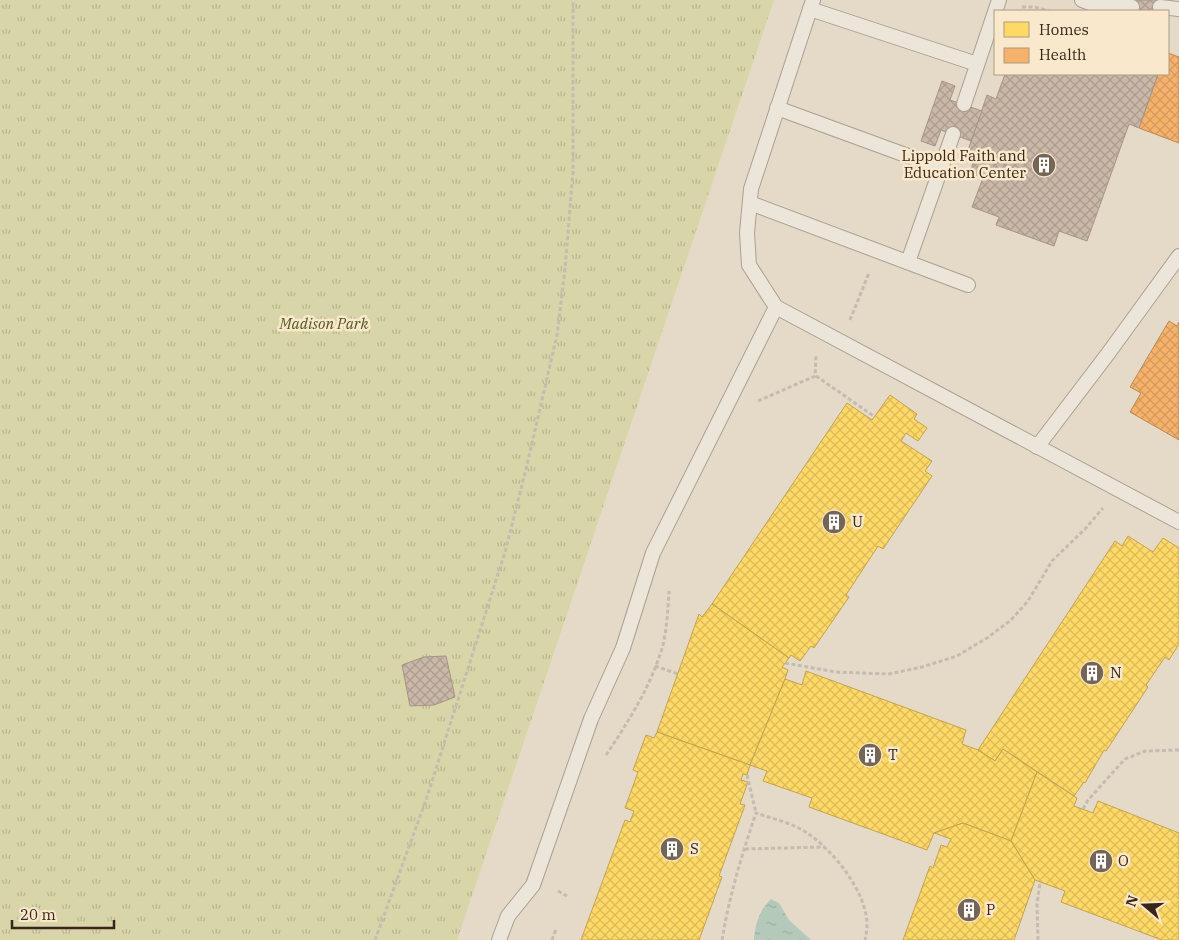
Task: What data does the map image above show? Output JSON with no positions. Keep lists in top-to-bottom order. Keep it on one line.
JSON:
{"parks":["Madison Park"],"places":{"building":["Lippold Faith and Education Center","U","N","T","S","O","P"]},"legend":["Homes","Health"],"scale_bar":"20 m","north":"left"}
